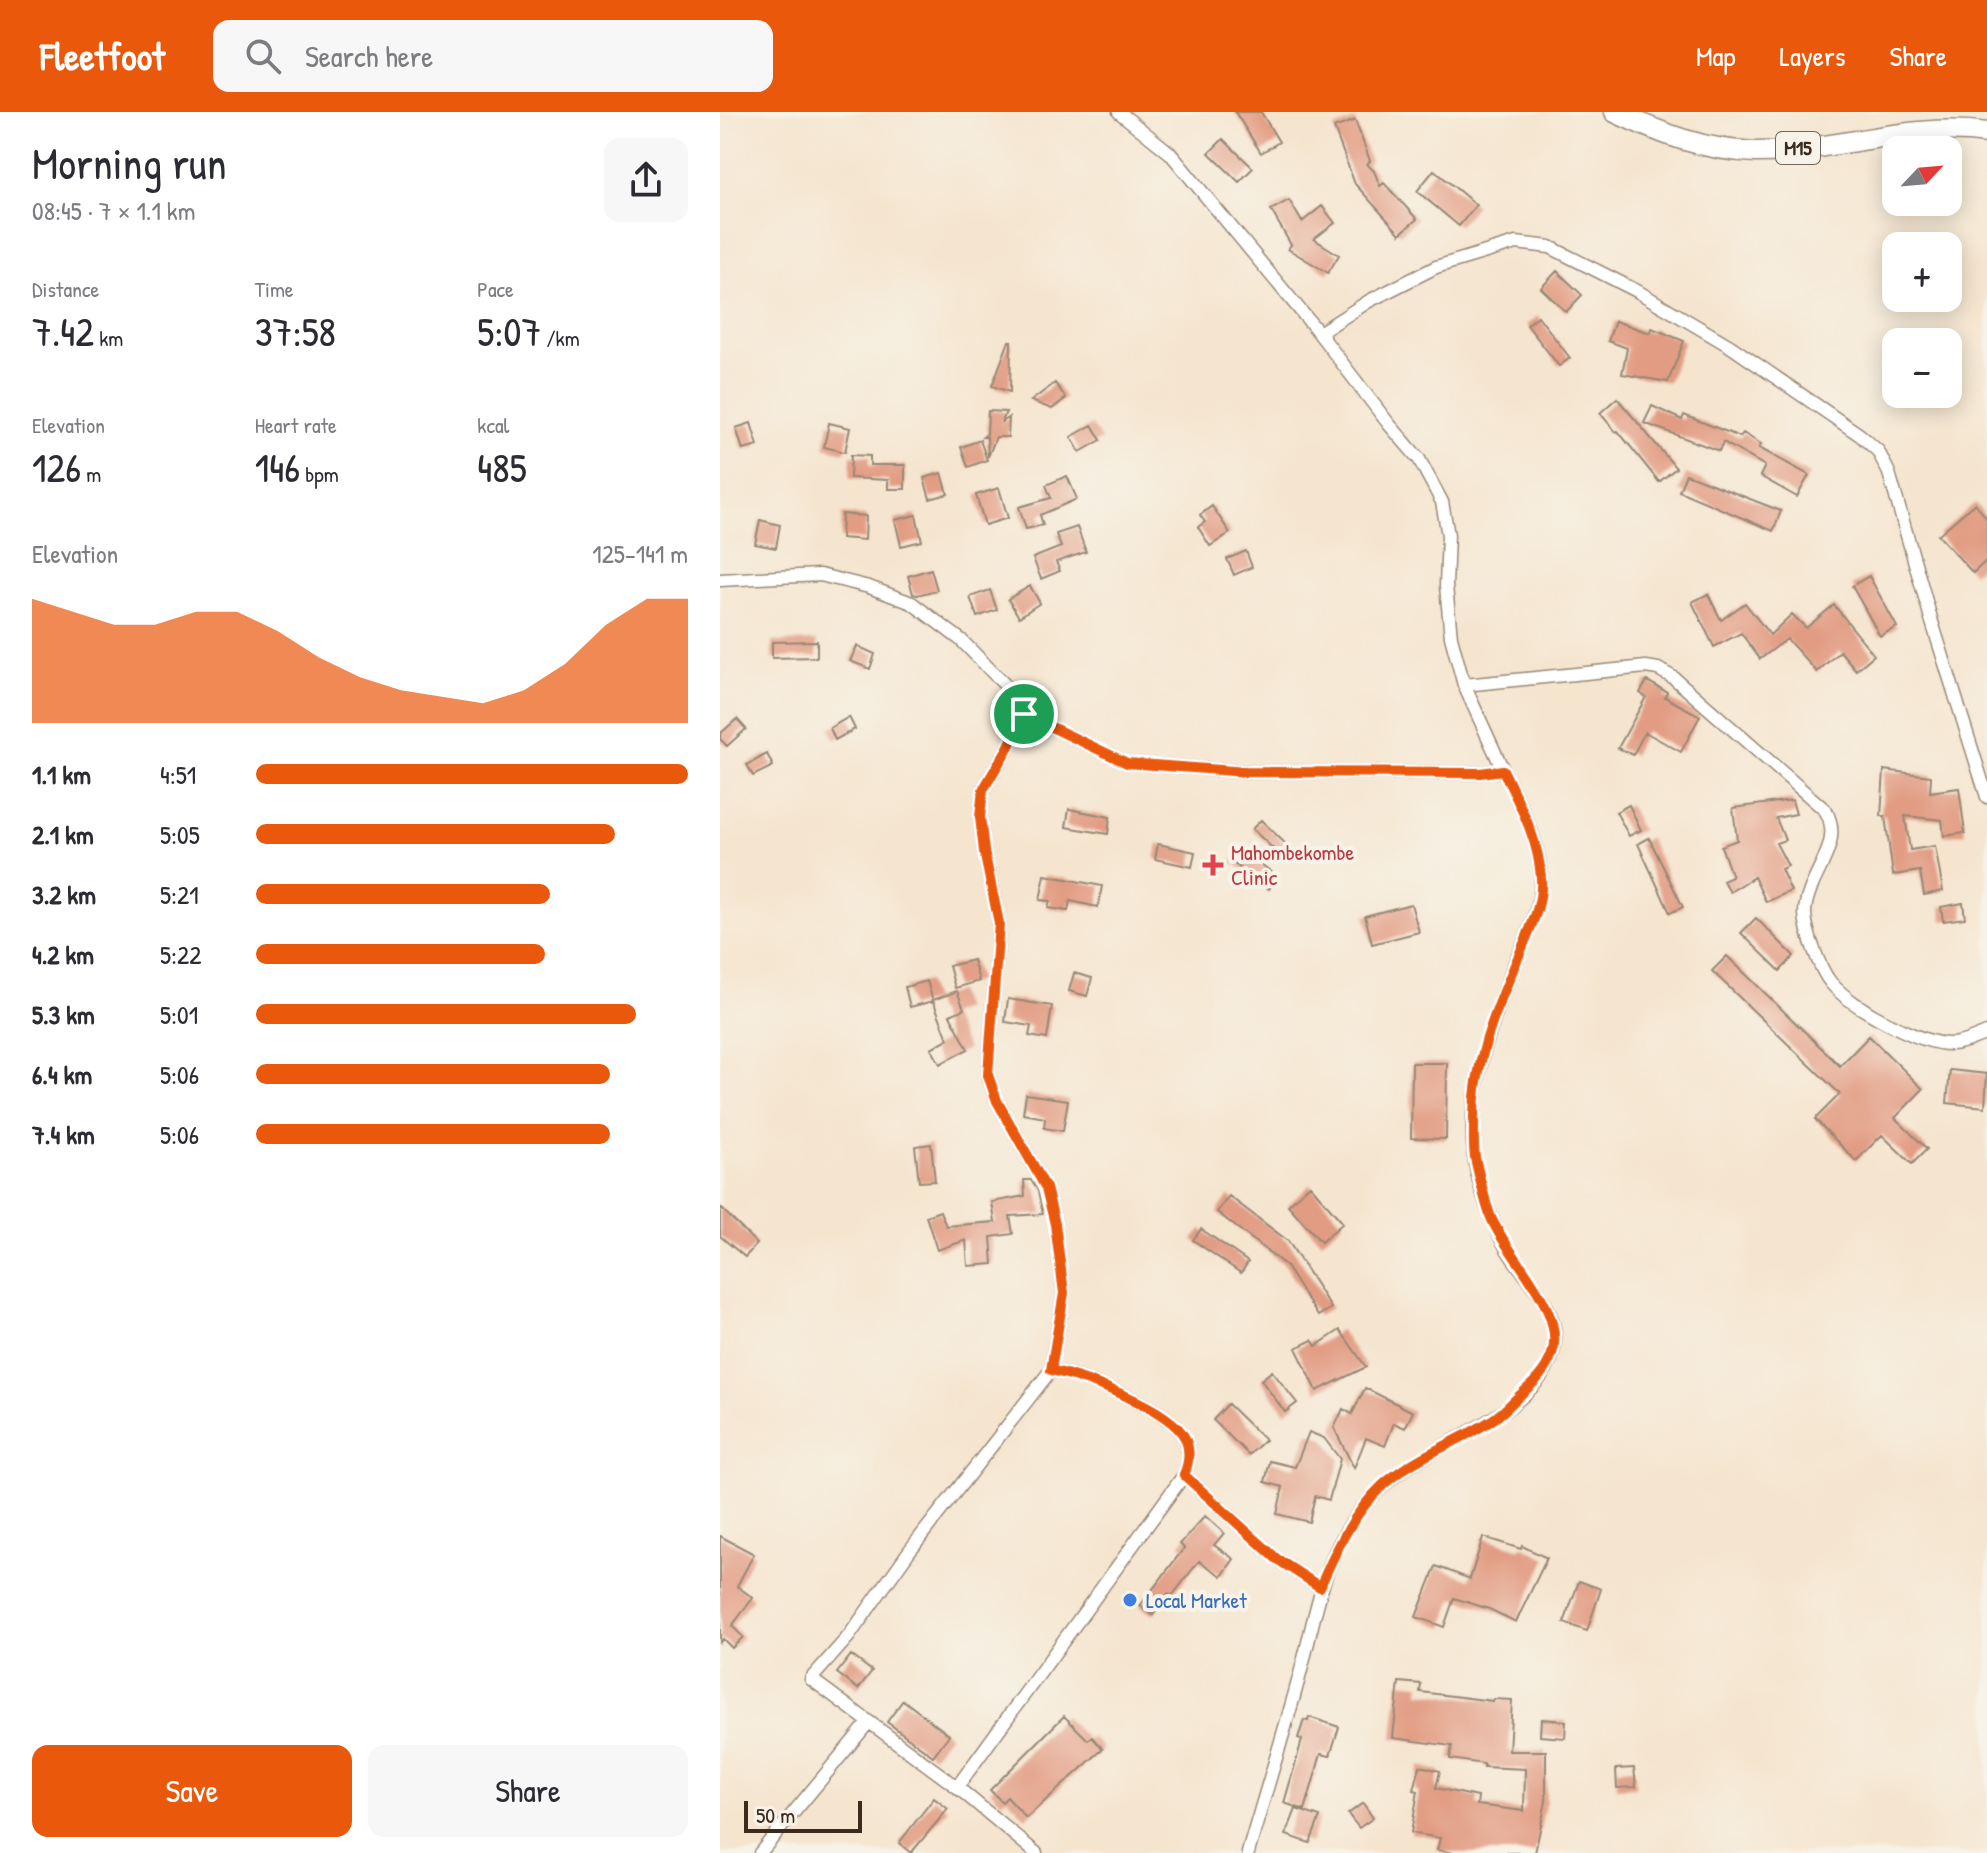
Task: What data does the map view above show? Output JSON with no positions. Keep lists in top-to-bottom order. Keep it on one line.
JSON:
{"streets":{"main road":["M15"]},"places":{"health":["Mahombekombe Clinic"],"other":["Local Market"]},"scale_bar":"50 m","north":"top right","page":{"header":"Fleetfoot","search":"Search here","nav":["Map","Layers","Share"],"heading":["Morning run","08:45 · 7 × 1.1 km"],"map_buttons":["+","−"],"stats":[["Distance","7.42 km"],["Time","37:58"],["Pace","5:07 /km"],["Elevation","126 m"],["Heart rate","146 bpm"],["kcal","485"]],"chart":["Elevation","125–141 m"],"list":[{"name":"1.1 km","note":"4:51"},{"name":"2.1 km","note":"5:05"},{"name":"3.2 km","note":"5:21"},{"name":"4.2 km","note":"5:22"},{"name":"5.3 km","note":"5:01"},{"name":"6.4 km","note":"5:06"},{"name":"7.4 km","note":"5:06"}],"buttons":["Save","Share"],"scale":"50 m"}}
